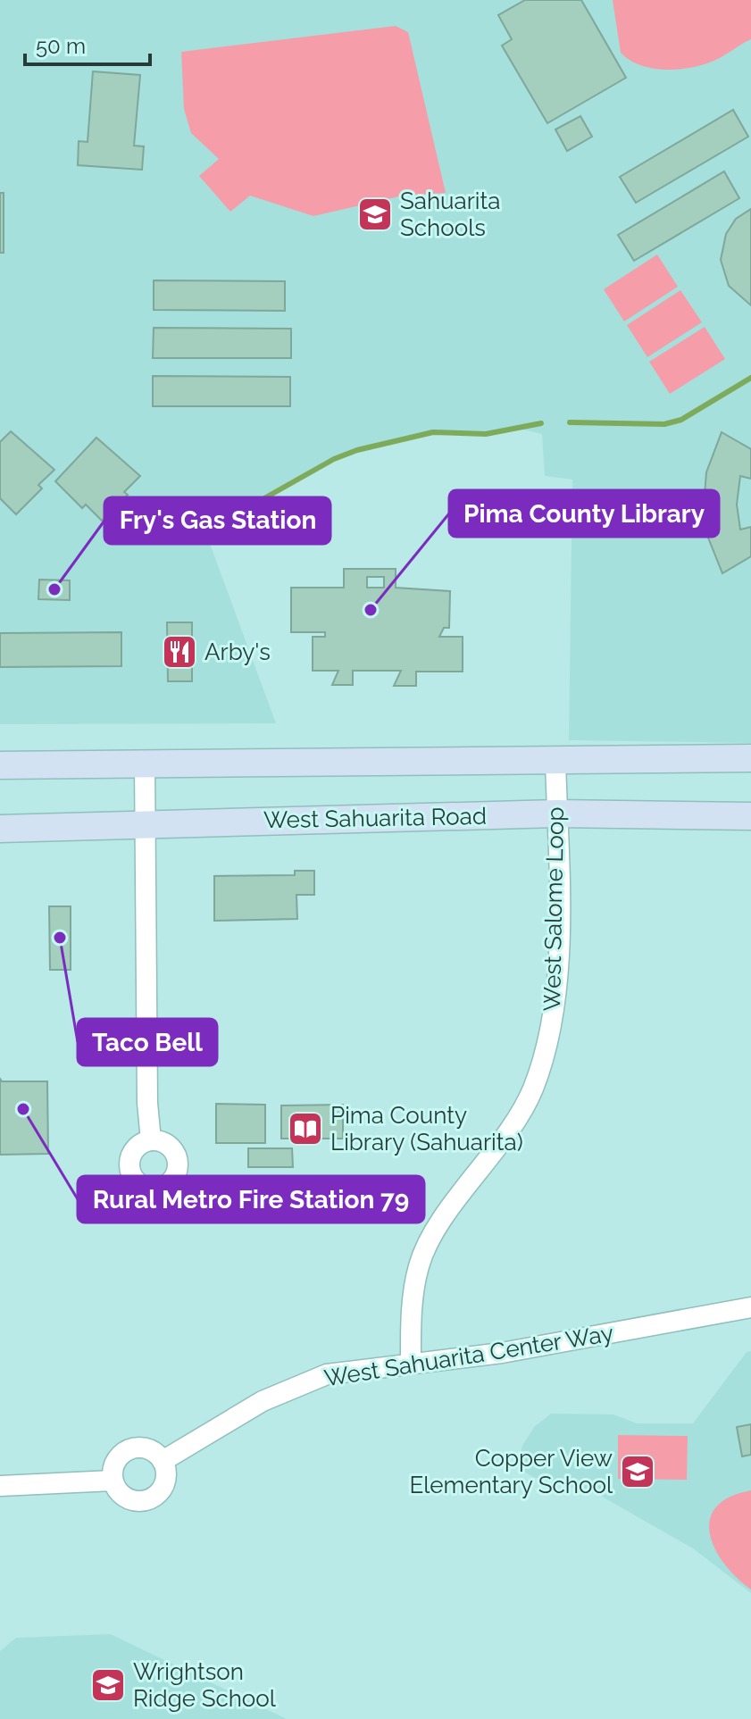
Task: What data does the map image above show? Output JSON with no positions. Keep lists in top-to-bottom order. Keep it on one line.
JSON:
{"streets":{"main road":["West Sahuarita Road"],"street":["West Salome Loop","West Sahuarita Center Way"]},"crossings":[["West Sahuarita Road","West Salome Loop"],["West Salome Loop","West Sahuarita Center Way"]],"places":{"school or university":["Sahuarita Schools","Copper View Elementary School","Wrightson Ridge School"],"other":["Fry's Gas Station","Pima County Library","Taco Bell","Rural Metro Fire Station 79"],"restaurant":["Arby's"],"library":["Pima County Library (Sahuarita)"]},"scale_bar":"50 m"}
